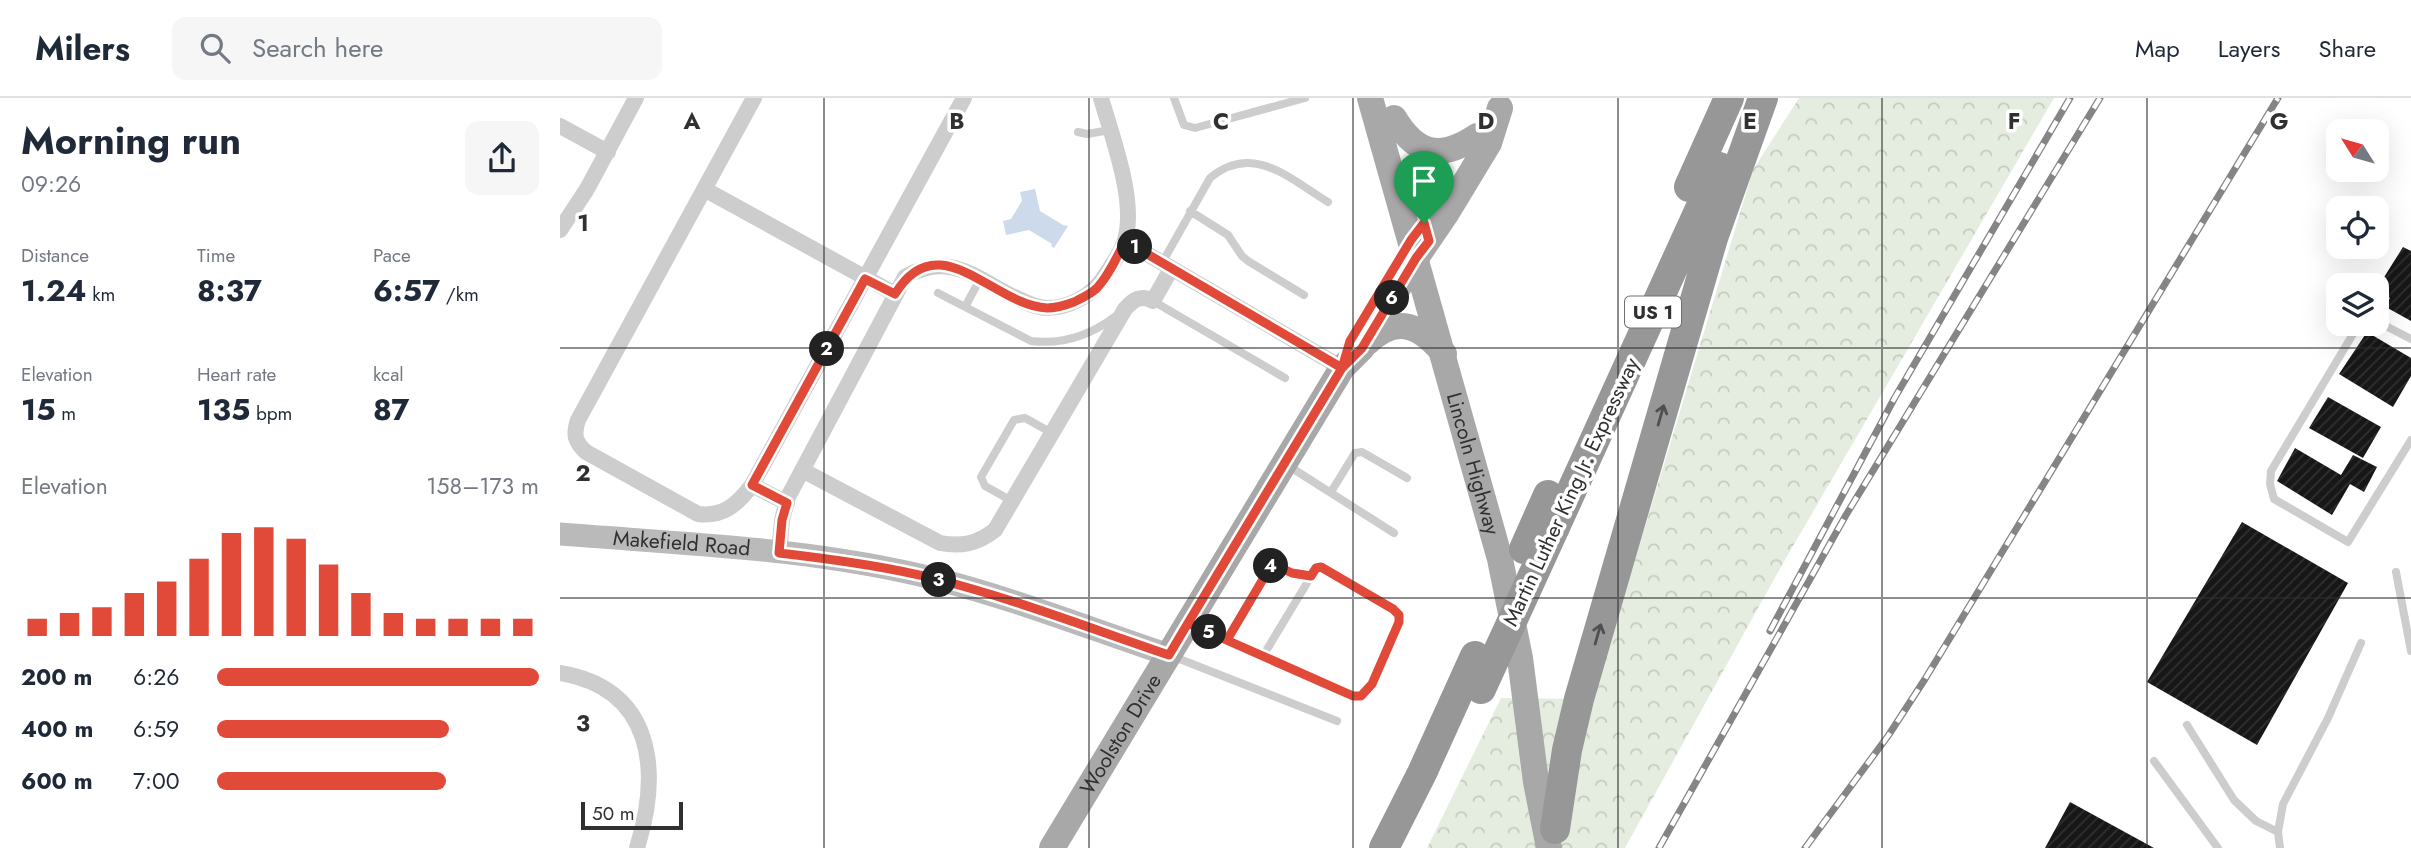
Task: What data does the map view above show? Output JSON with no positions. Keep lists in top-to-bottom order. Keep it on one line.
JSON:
{"streets":{"highway":["US 1","Martin Luther King Jr. Expressway"],"main road":["Lincoln Highway","Woolston Drive"],"street":["Makefield Road"]},"crossings":[["Lincoln Highway","Woolston Drive"],["Makefield Road","Woolston Drive"]],"scale_bar":"50 m","north":"top left","page":{"header":"Milers","search":"Search here","nav":["Map","Layers","Share"],"heading":["Morning run","09:26"],"stats":[["Distance","1.24 km"],["Time","8:37"],["Pace","6:57 /km"],["Elevation","15 m"],["Heart rate","135 bpm"],["kcal","87"]],"pins":["1","6","2","4","3","5"],"chart":["Elevation","158–173 m"],"list":[{"name":"200 m","note":"6:26"},{"name":"400 m","note":"6:59"},{"name":"600 m","note":"7:00"}],"scale":"50 m"},"grid":{"columns":["A","B","C","D","E","F","G"],"rows":["1","2","3"]}}
